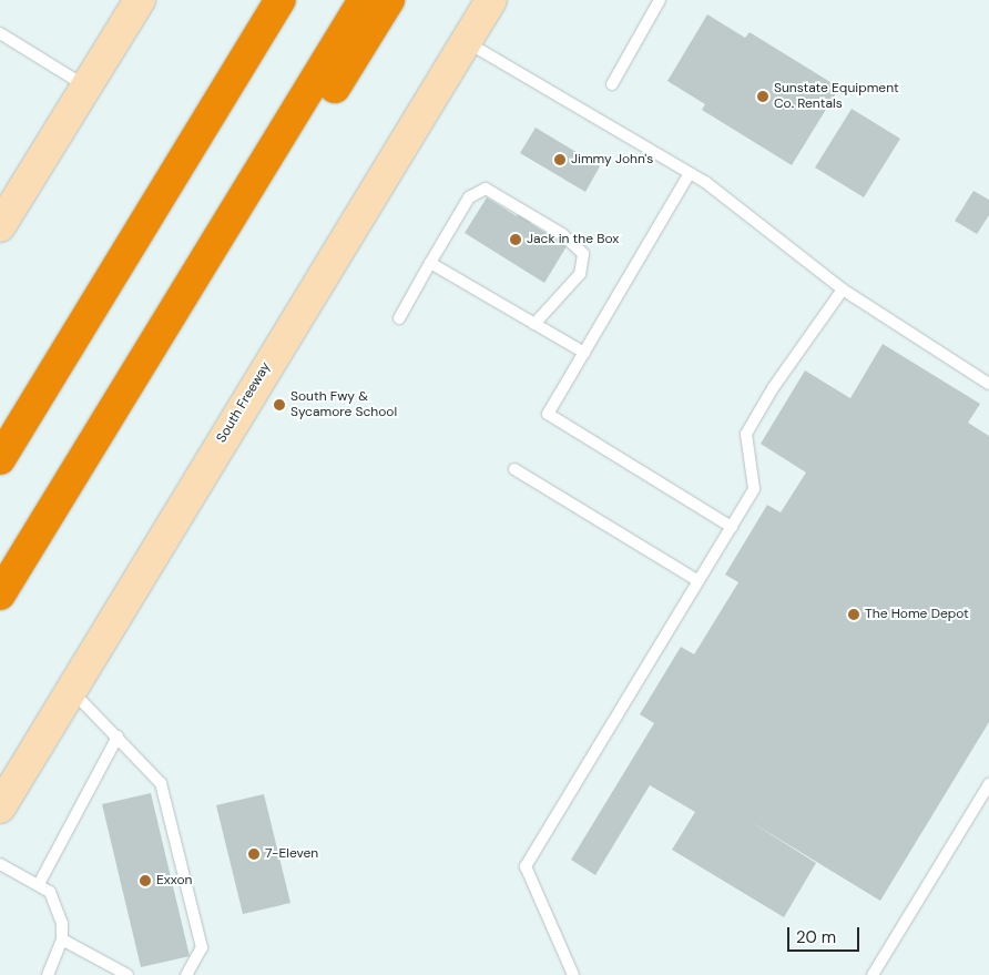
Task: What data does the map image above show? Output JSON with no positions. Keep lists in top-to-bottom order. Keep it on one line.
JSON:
{"streets":{"main road":["South Freeway"]},"places":["Sunstate Equipment Co. Rentals","Jimmy John's","Jack in the Box","South Fwy & Sycamore School","The Home Depot","7-Eleven","Exxon"],"scale_bar":"20 m"}
